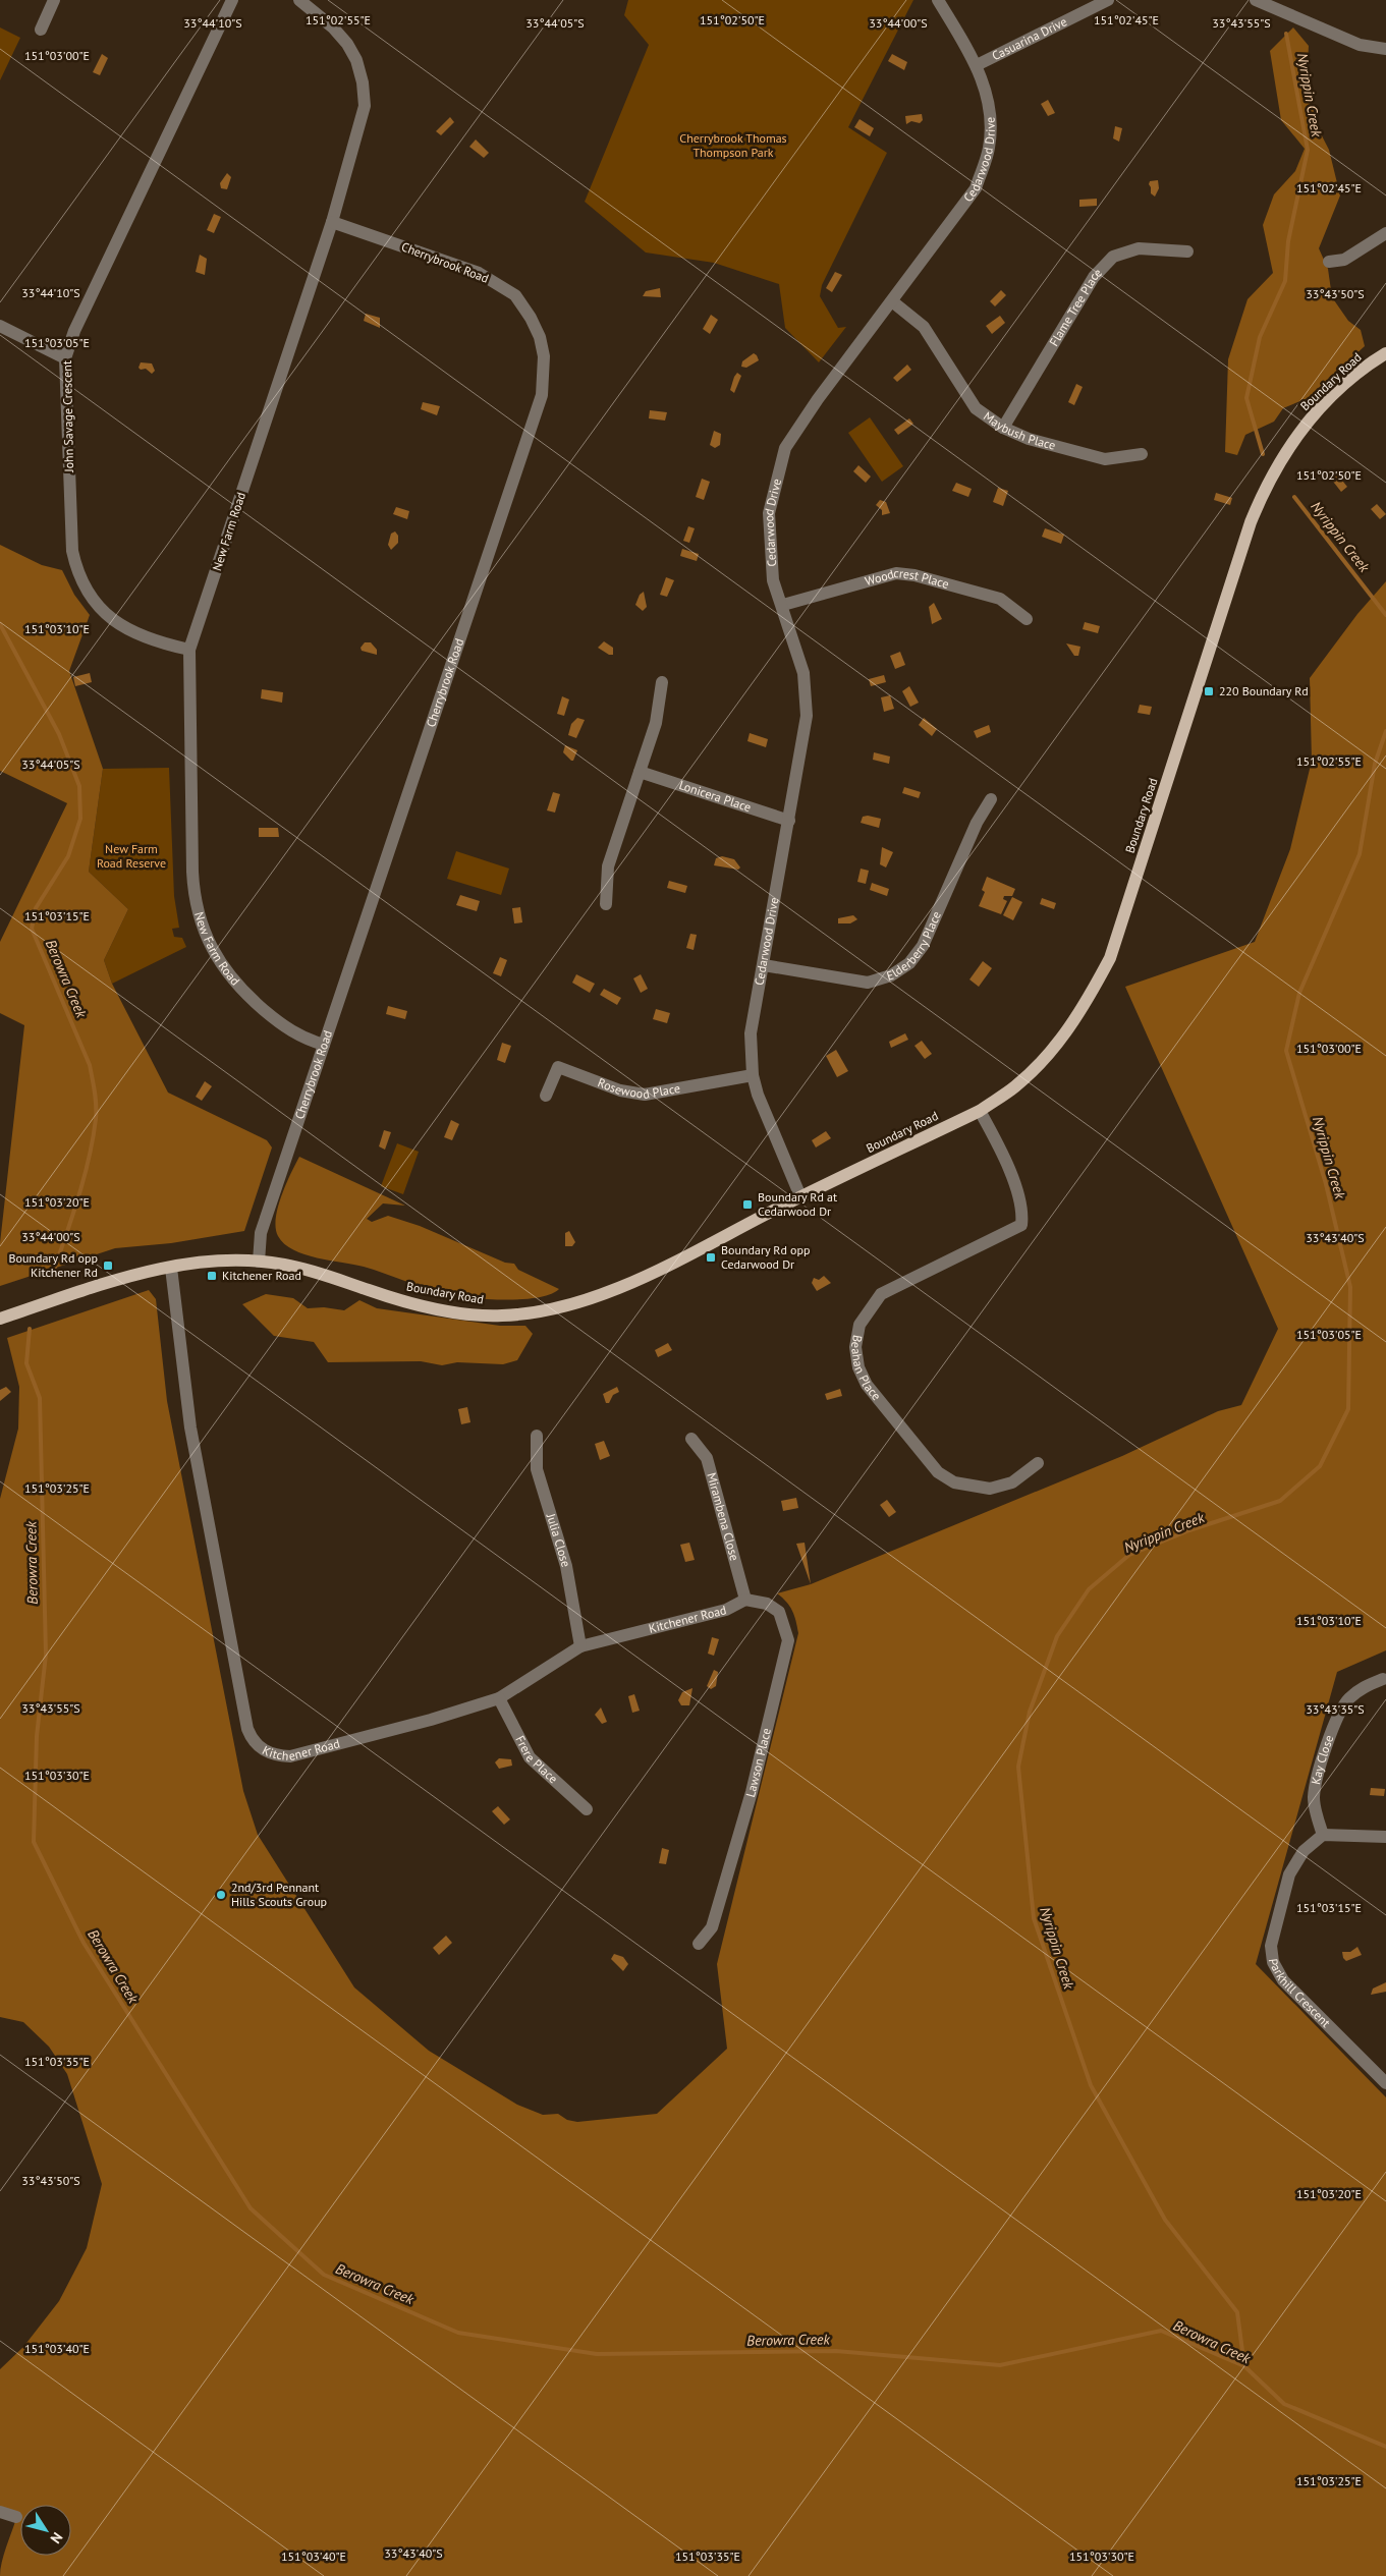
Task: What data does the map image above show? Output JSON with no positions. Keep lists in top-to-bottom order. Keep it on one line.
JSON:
{"streets":{"main road":["Boundary Road"],"street":["Casuarina Drive","Cedarwood Drive","Cherrybrook Road","Flame Tree Place","John Savage Crescent","Maybush Place","New Farm Road","Woodcrest Place","Lonicera Place","Elderberry Place","Rosewood Place","Beahan Place","Mirambena Close","Julia Close","Kitchener Road","Frere Place","Kay Close","Lawson Place","Parkhill Crescent"]},"crossings":[["Casuarina Drive","Cedarwood Drive"],["Cedarwood Drive","Boundary Road"],["Cedarwood Drive","Maybush Place"],["Cedarwood Drive","Woodcrest Place"],["Cedarwood Drive","Lonicera Place"],["Cedarwood Drive","Elderberry Place"],["Cedarwood Drive","Rosewood Place"],["Cherrybrook Road","Boundary Road"],["Cherrybrook Road","New Farm Road"],["Flame Tree Place","Maybush Place"],["Boundary Road","Beahan Place"],["Boundary Road","Kitchener Road"],["John Savage Crescent","New Farm Road"],["Mirambena Close","Kitchener Road"],["Mirambena Close","Lawson Place"],["Julia Close","Kitchener Road"],["Kitchener Road","Frere Place"],["Kitchener Road","Lawson Place"],["Kay Close","Parkhill Crescent"]],"water":["Nyrippin Creek","Berowra Creek"],"parks":["Cherrybrook Thomas Thompson Park","New Farm Road Reserve"],"places":{"transit":["220 Boundary Rd","Boundary Rd at Cedarwood Dr","Boundary Rd opp Cedarwood Dr","Boundary Rd opp Kitchener Rd","Kitchener Road"],"other":["2nd/3rd Pennant Hills Scouts Group"]},"north":"bottom right","coordinates":["151°02'50\"E","151°02'45\"E","151°02'55\"E","33°44'00\"S","33°43'55\"S","33°44'10\"S","33°44'05\"S","151°03'00\"E","33°43'50\"S","151°03'05\"E","151°03'10\"E","151°03'15\"E","151°03'20\"E","33°43'40\"S","151°03'25\"E","33°43'35\"S","151°03'30\"E","151°03'35\"E","151°03'40\"E"]}
